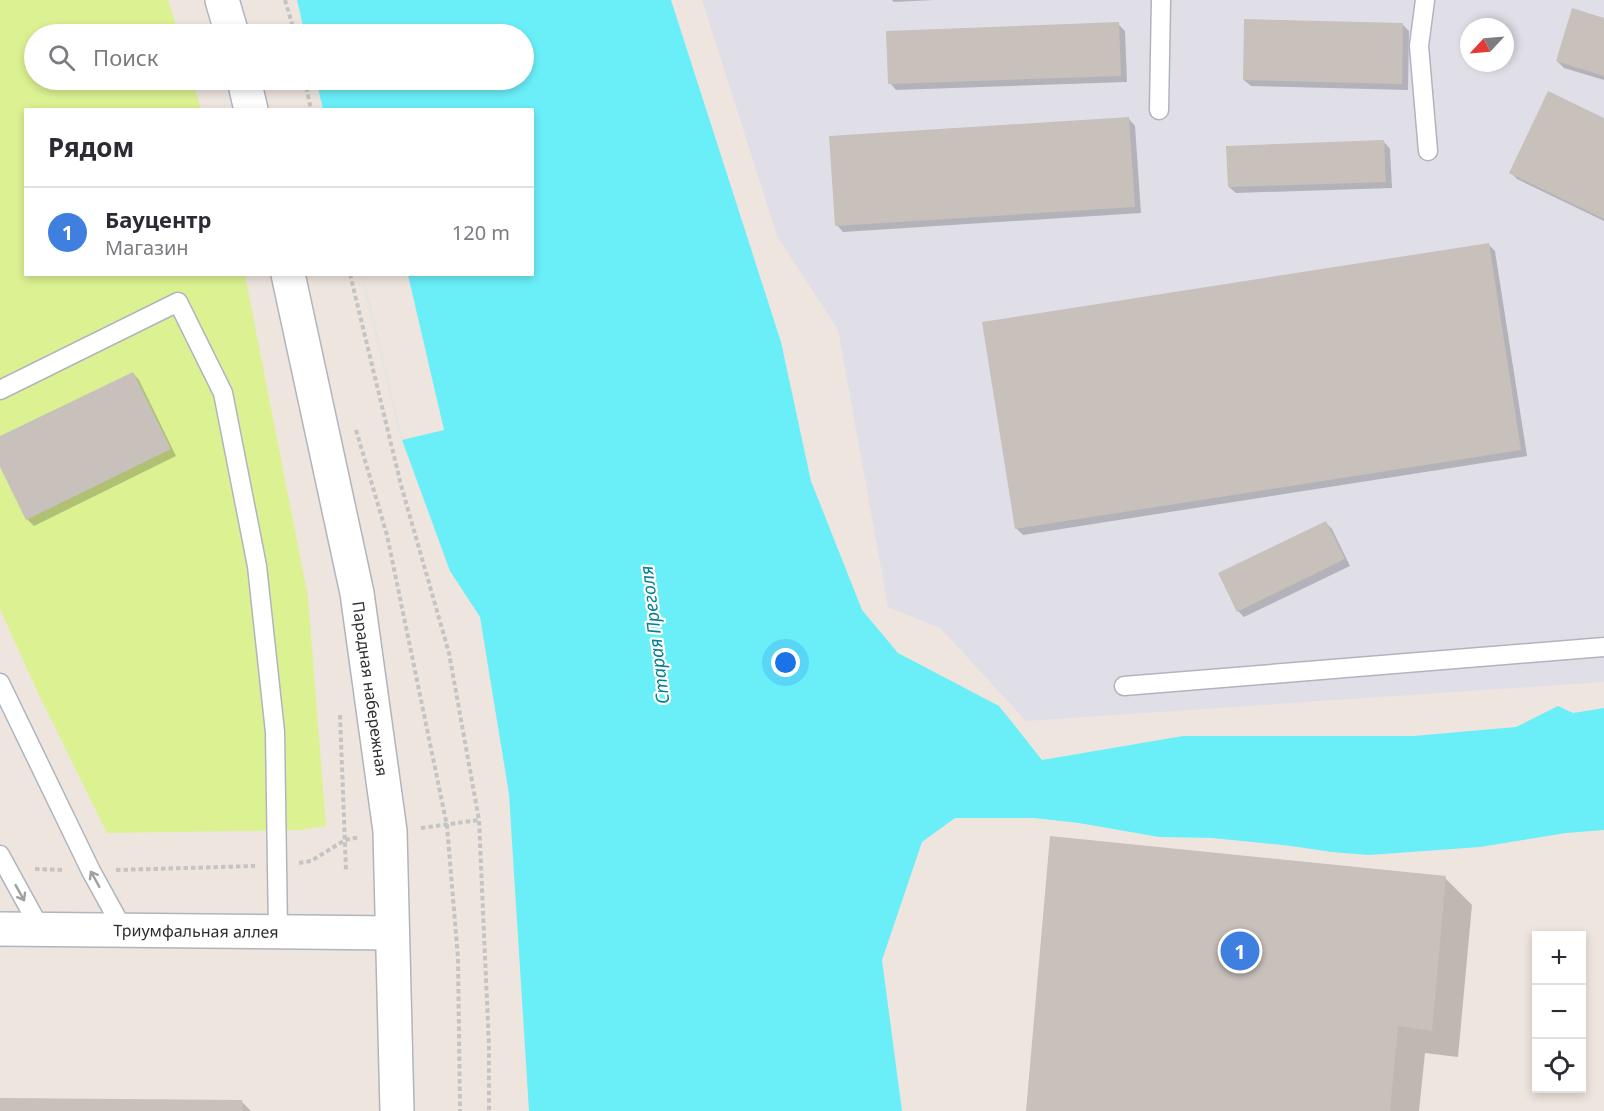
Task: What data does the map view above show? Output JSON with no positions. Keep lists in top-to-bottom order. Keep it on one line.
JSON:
{"streets":{"main road":["Парадная набережная","Триумфальная аллея"]},"crossings":[["Парадная набережная","Триумфальная аллея"]],"water":["Старая Преголя"],"north":"bottom left","page":{"search":"Поиск","heading":"Рядом","list":[{"mark":"1","name":"Бауцентр","note":"Магазин","value":"120 m"}],"pins":"1","map_buttons":["+","−"]}}
